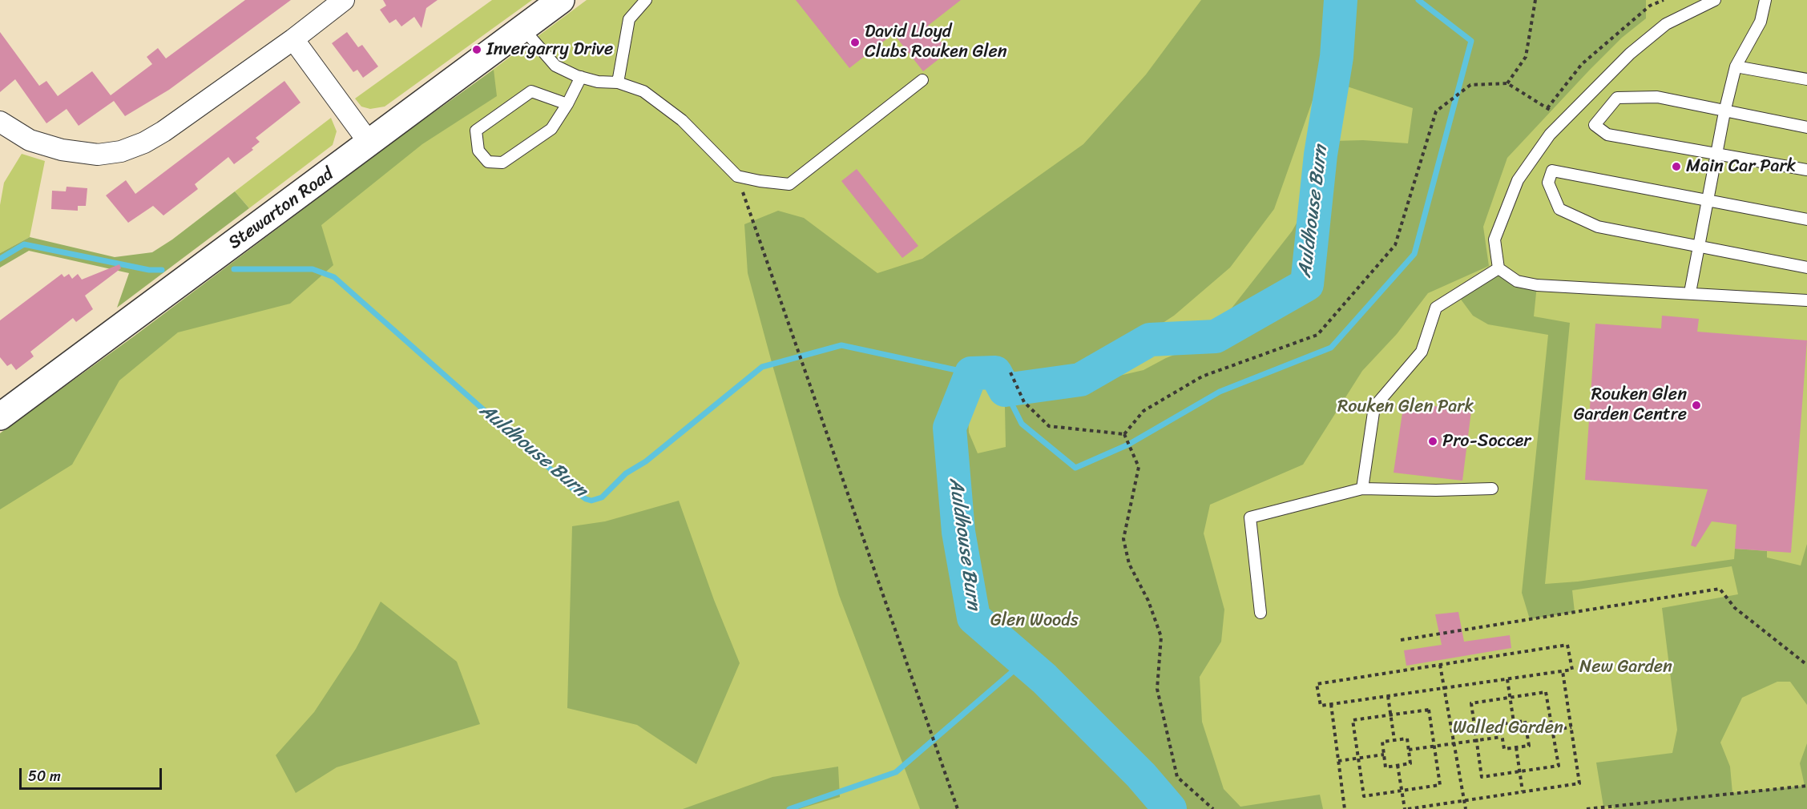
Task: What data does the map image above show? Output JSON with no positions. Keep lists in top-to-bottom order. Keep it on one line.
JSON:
{"streets":{"main road":["Stewarton Road"]},"water":["Auldhouse Burn"],"parks":["Rouken Glen Park","Glen Woods","New Garden","Walled Garden"],"places":["David Lloyd Clubs Rouken Glen","Invergarry Drive","Main Car Park","Rouken Glen Garden Centre","Pro-Soccer"],"scale_bar":"50 m"}
